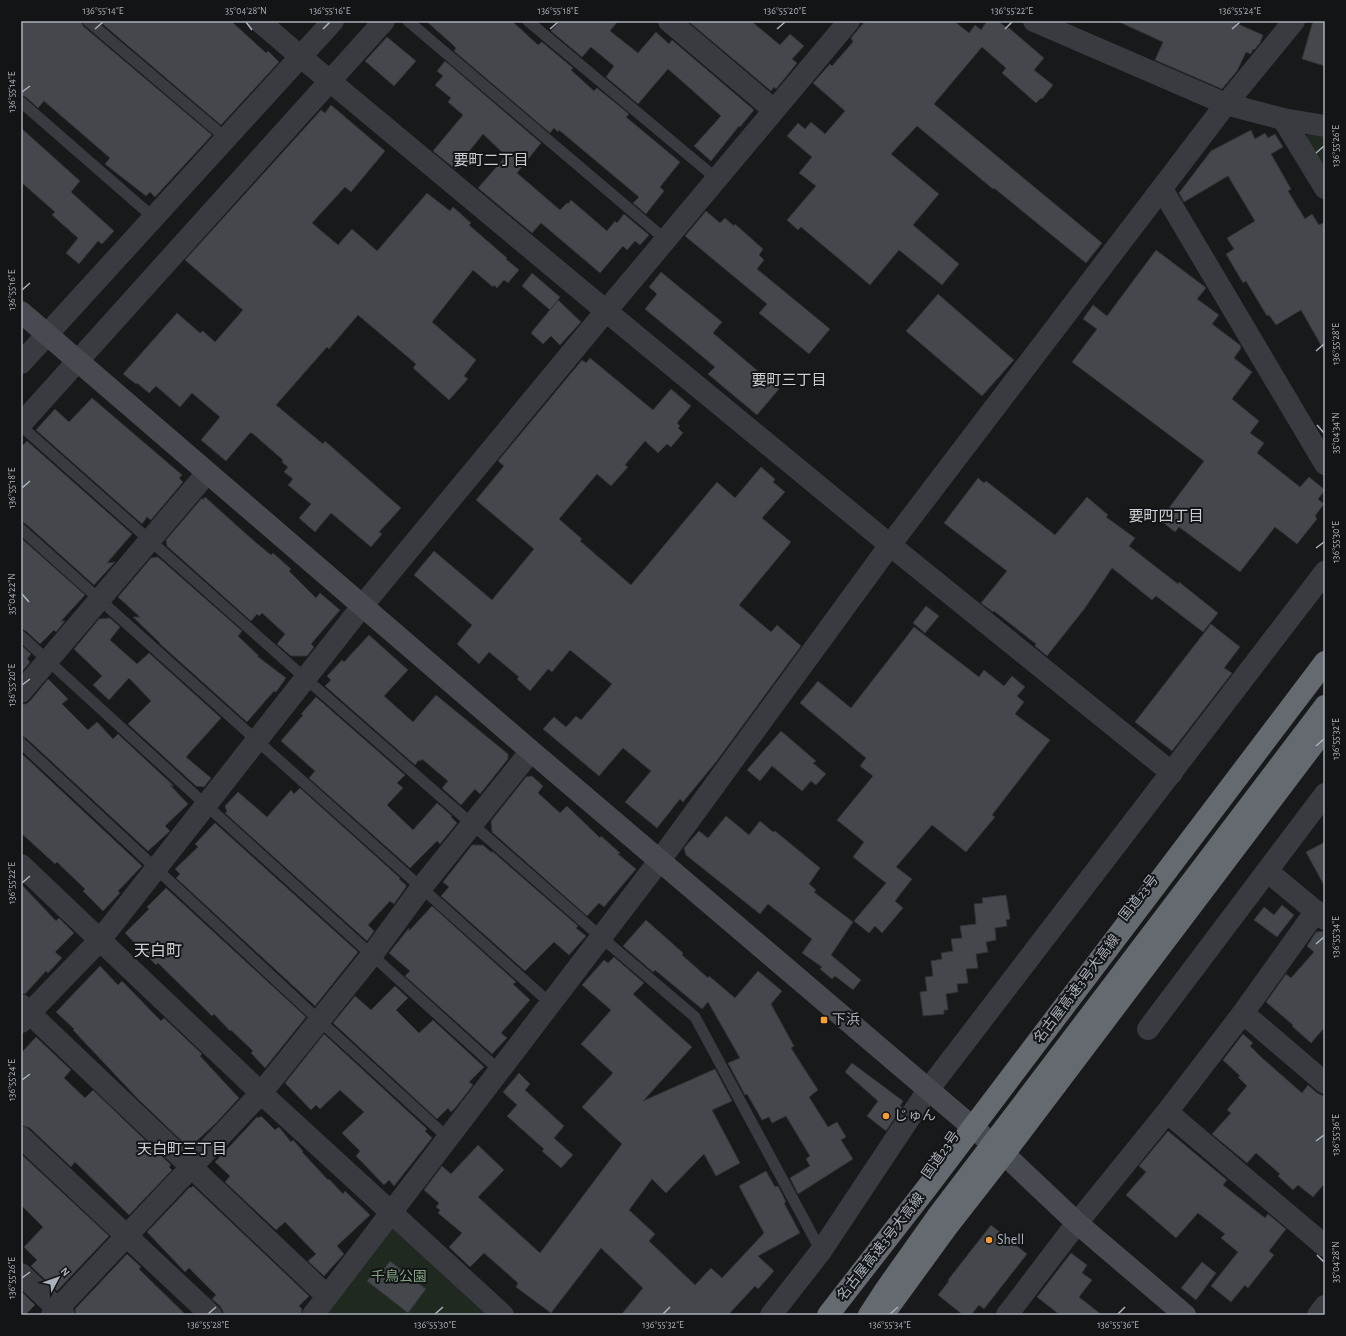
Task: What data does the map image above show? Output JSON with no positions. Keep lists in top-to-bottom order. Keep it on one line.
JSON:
{"streets":{"highway":["国道23号","名古屋高速3号大高線"]},"crossings":[["国道23号","名古屋高速3号大高線"]],"districts":["要町二丁目","要町三丁目","要町四丁目","天白町","天白町三丁目"],"parks":["千鳥公園"],"places":{"transit":["下浜"],"other":["じゅん","Shell"]},"north":"top right","coordinates":["136°55'14\"E","35°04'28\"N","136°55'16\"E","136°55'18\"E","136°55'20\"E","136°55'22\"E","136°55'24\"E","136°55'26\"E","136°55'28\"E","35°04'34\"N","136°55'30\"E","35°04'22\"N","136°55'32\"E","136°55'34\"E","136°55'36\"E"]}
